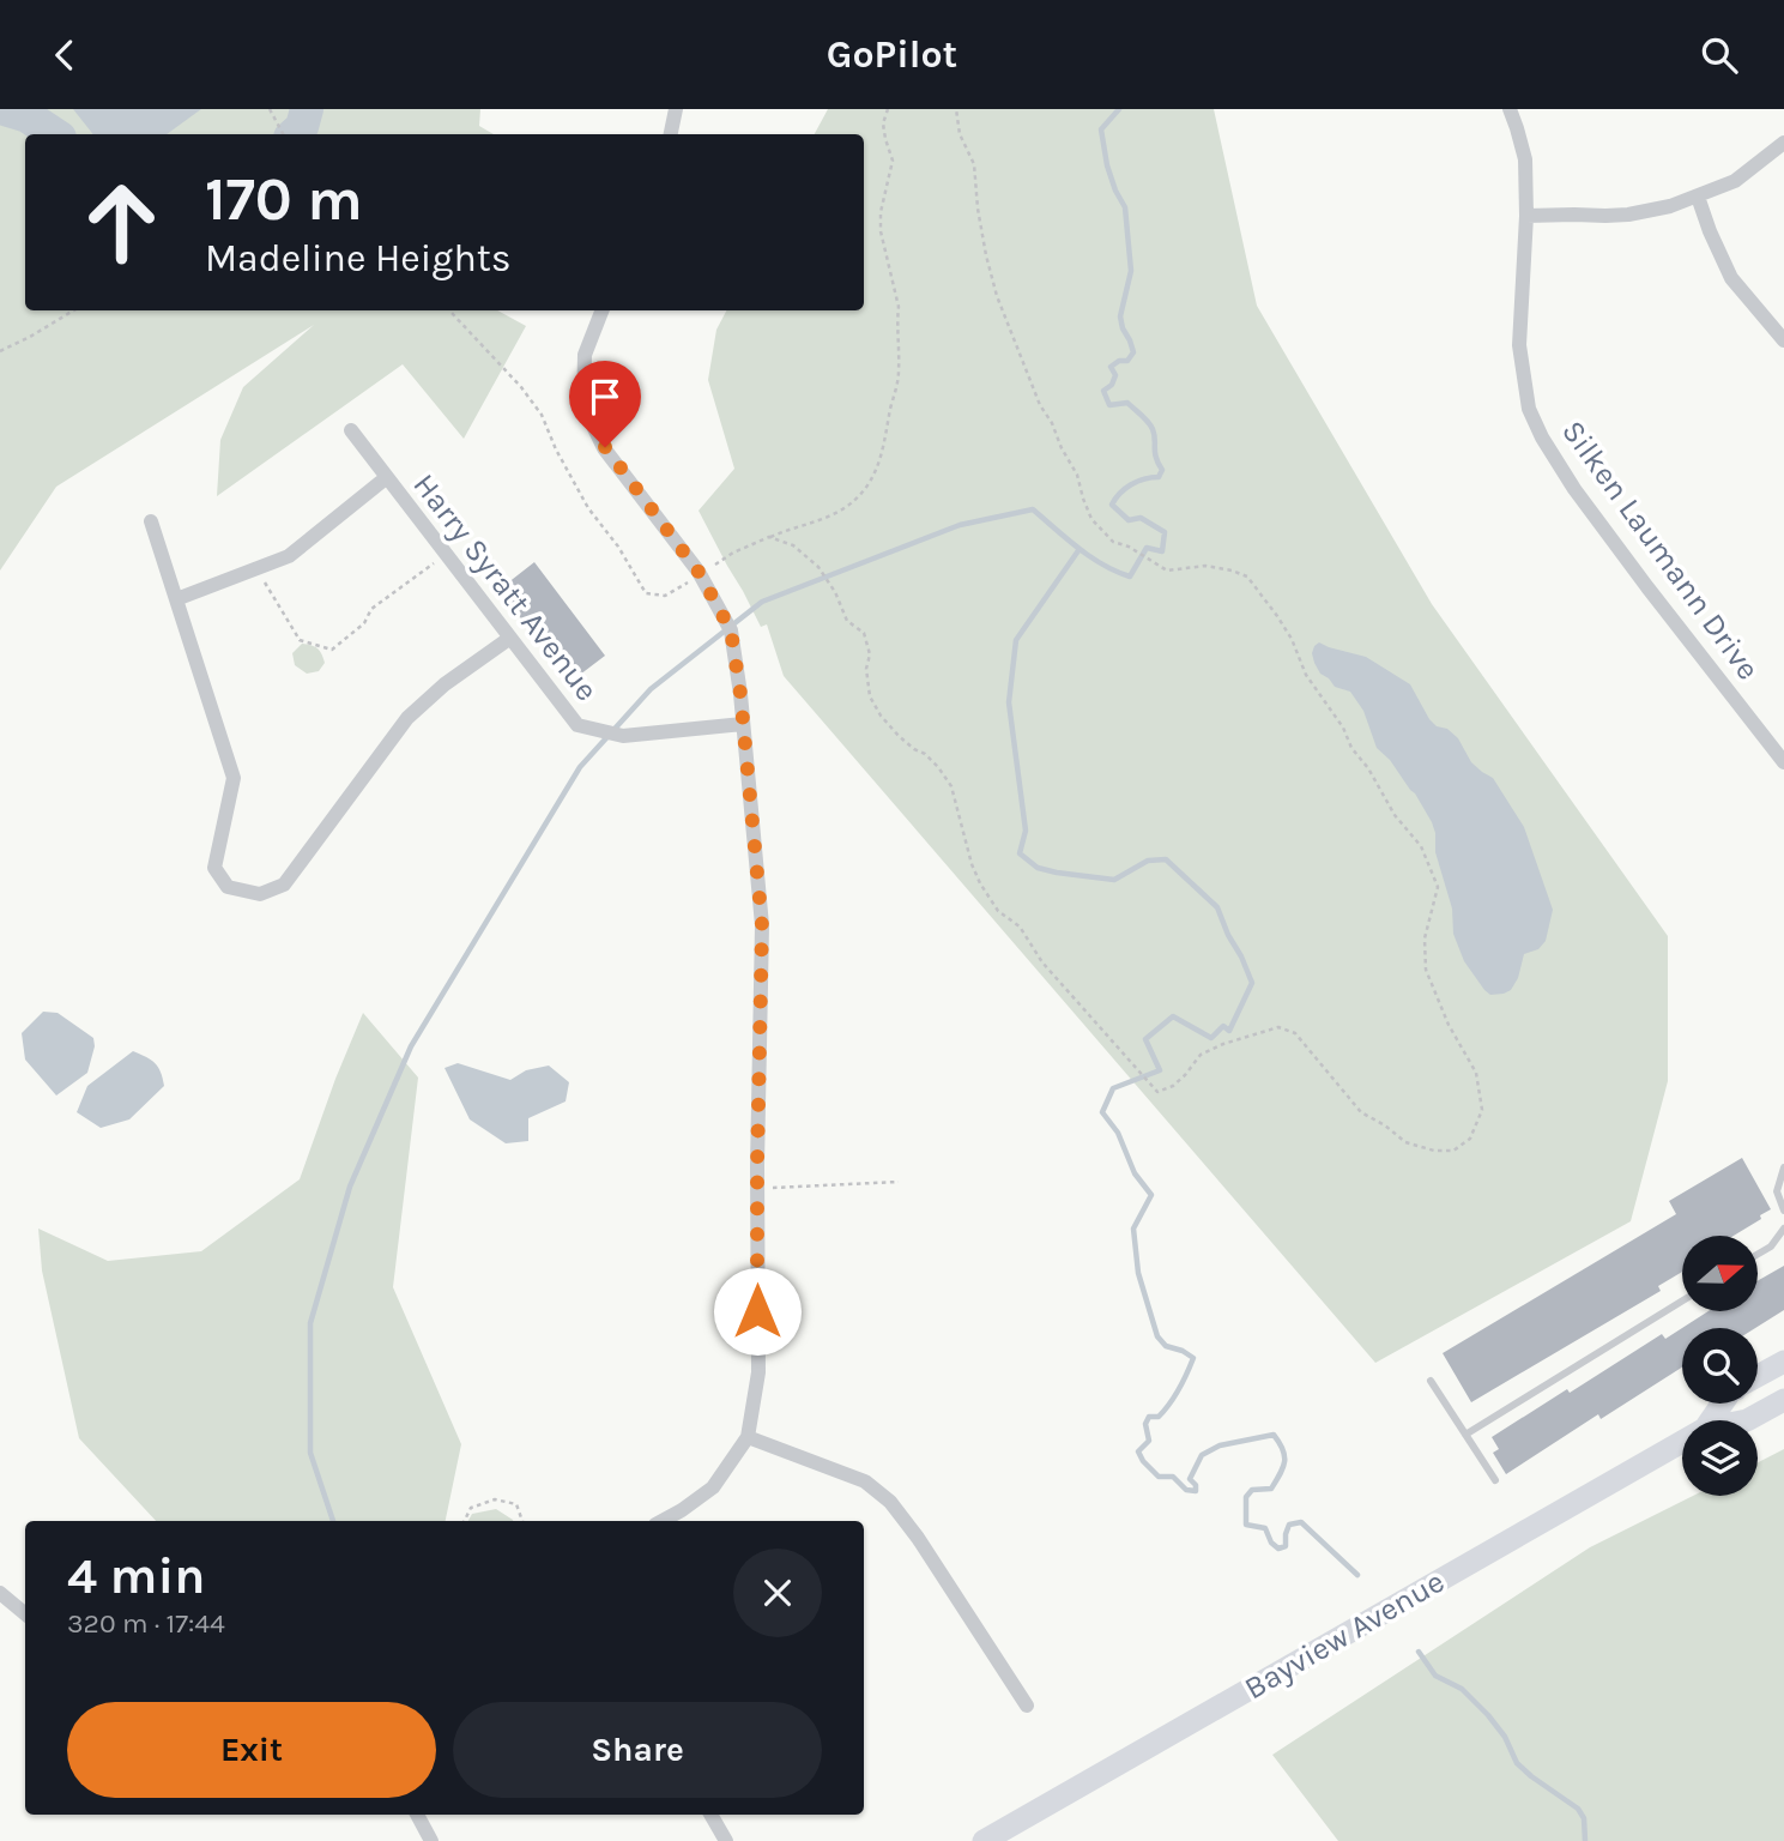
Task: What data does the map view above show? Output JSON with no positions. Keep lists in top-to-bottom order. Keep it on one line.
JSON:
{"streets":{"main road":["Bayview Avenue"],"street":["Silken Laumann Drive","Harry Syratt Avenue"]},"north":"right","page":{"header":"GoPilot","turn":["170 m","Madeline Heights"],"heading":["4 min","320 m · 17:44"],"buttons":["Exit","Share"]}}
